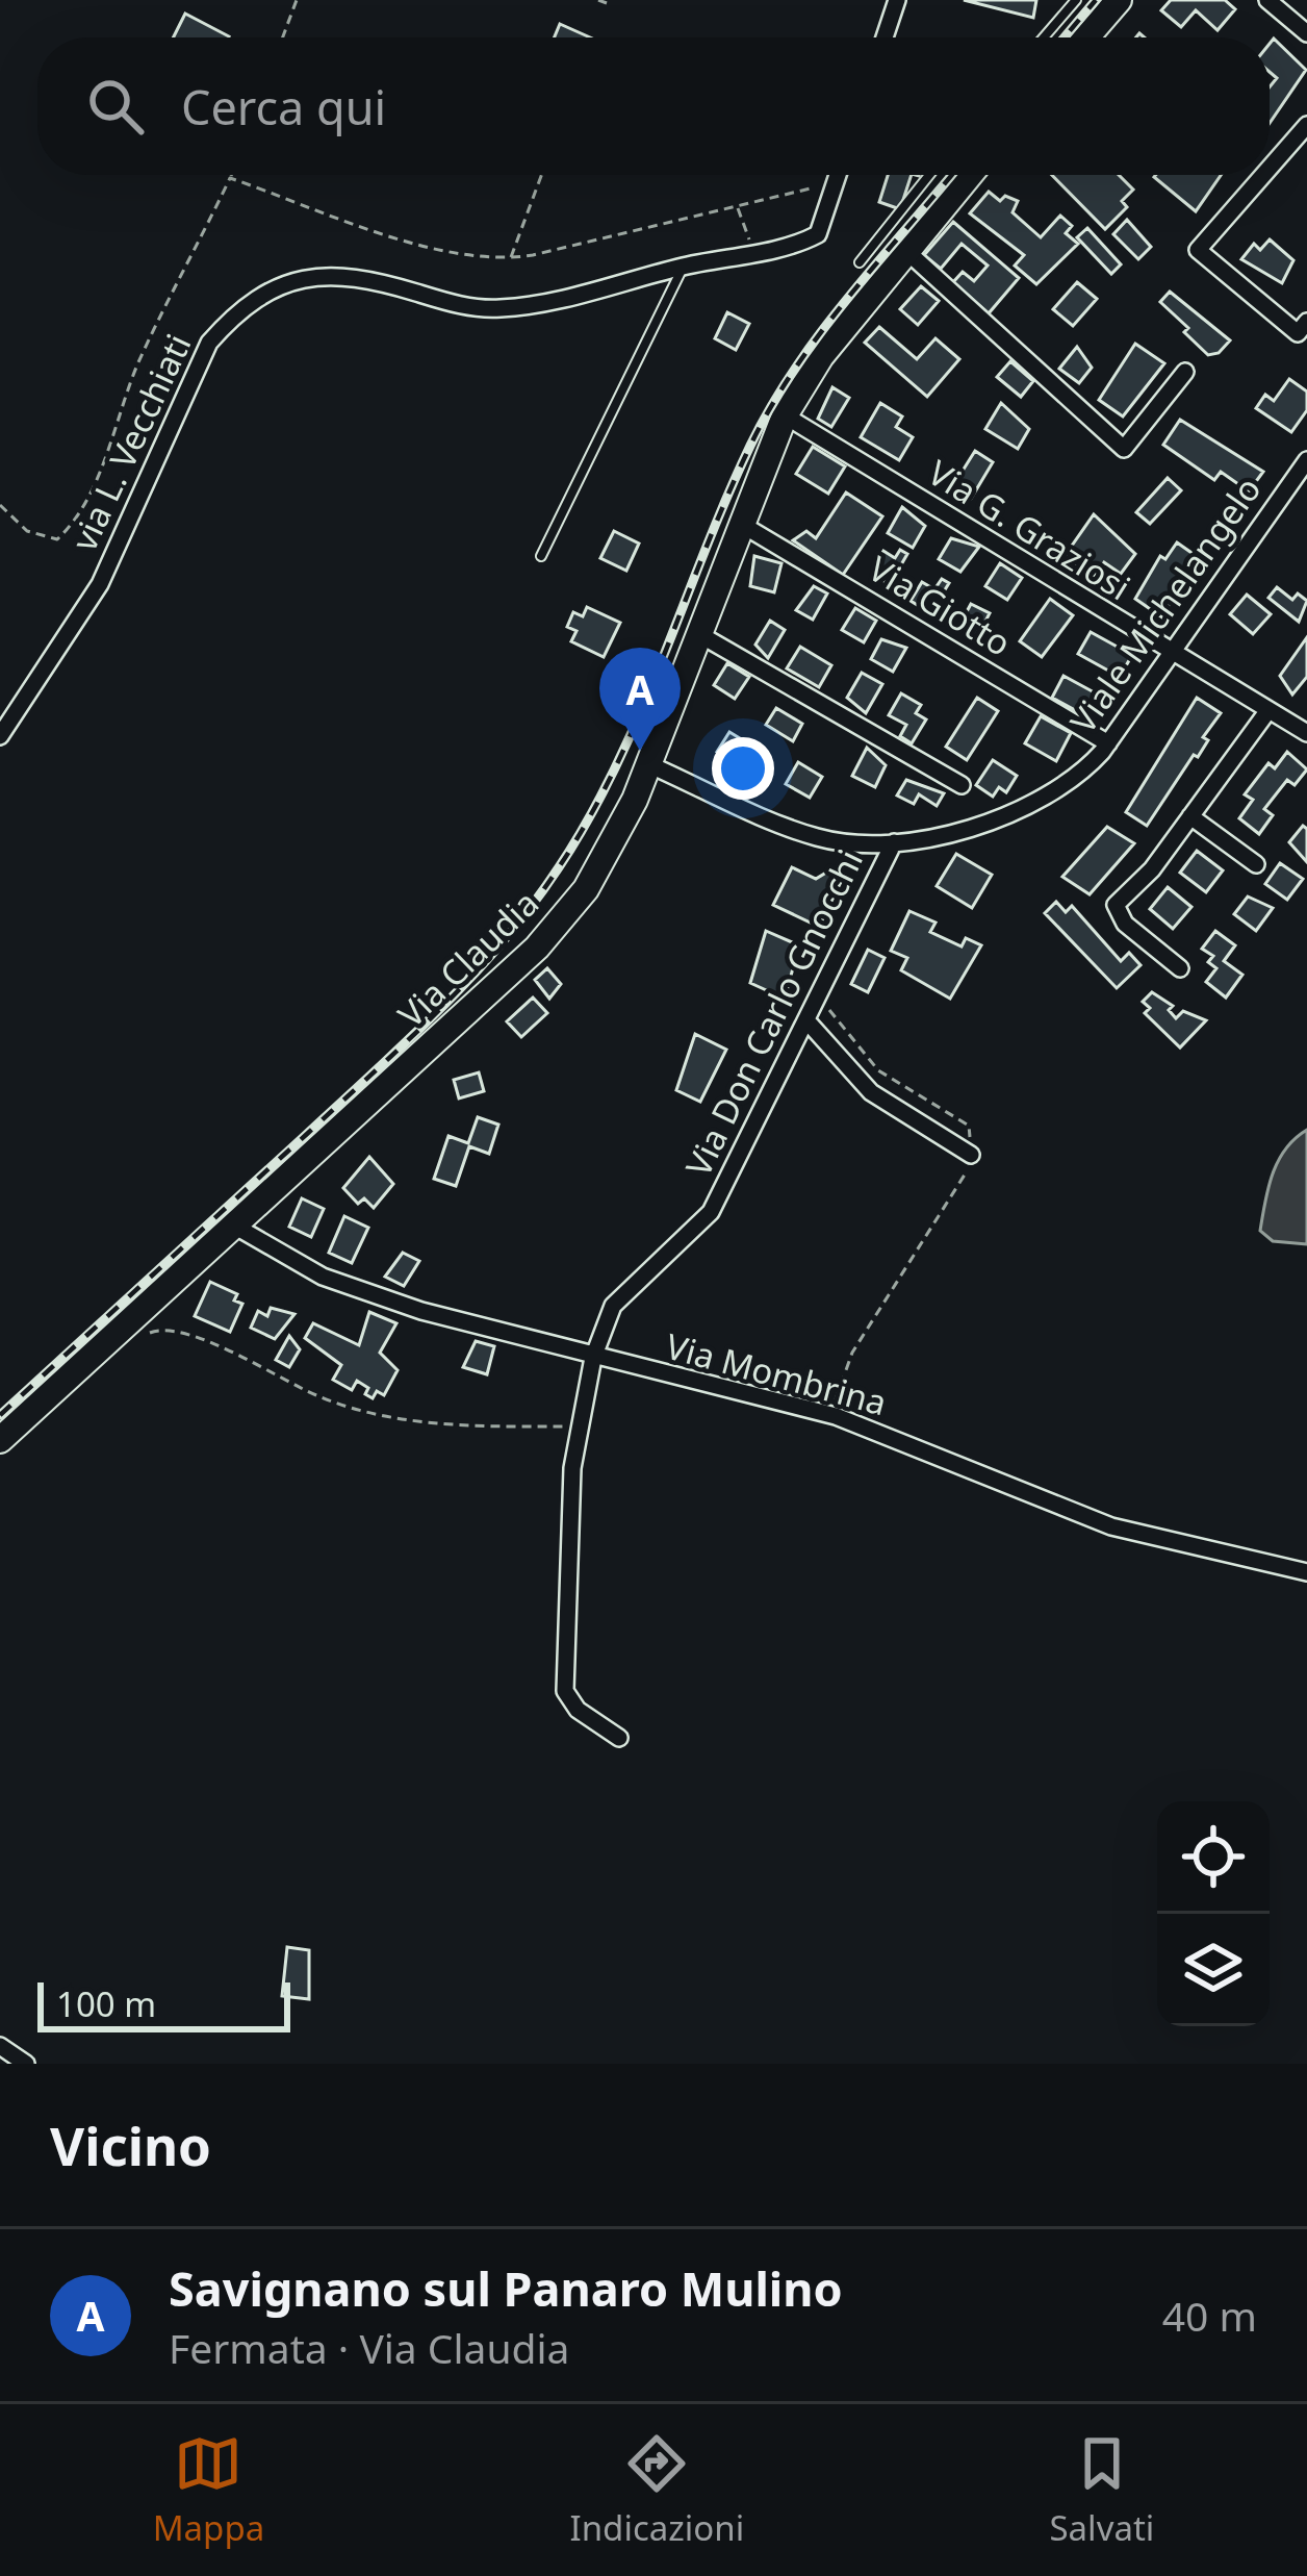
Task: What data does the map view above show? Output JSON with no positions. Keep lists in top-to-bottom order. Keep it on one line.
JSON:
{"streets":{"main road":["Via Claudia"],"street":["via L. Vecchiati","Via G. Graziosi","Viale Michelangelo","Via Giotto","Via Don Carlo Gnocchi","Via Mombrina"]},"crossings":[["Via G. Graziosi","Viale Michelangelo"],["Via G. Graziosi","Via Claudia"],["Viale Michelangelo","Via Giotto"],["Viale Michelangelo","Via Claudia"],["Viale Michelangelo","Via Don Carlo Gnocchi"],["Via Giotto","Via Claudia"],["Via Claudia","Via Mombrina"],["Via Don Carlo Gnocchi","Via Mombrina"]],"scale_bar":"100 m","page":{"search":"Cerca qui","pins":"A","scale":"100 m","heading":"Vicino","list":[{"mark":"A","name":"Savignano sul Panaro Mulino","note":"Fermata · Via Claudia","value":"40 m"}],"nav":["Mappa","Indicazioni","Salvati"]}}
